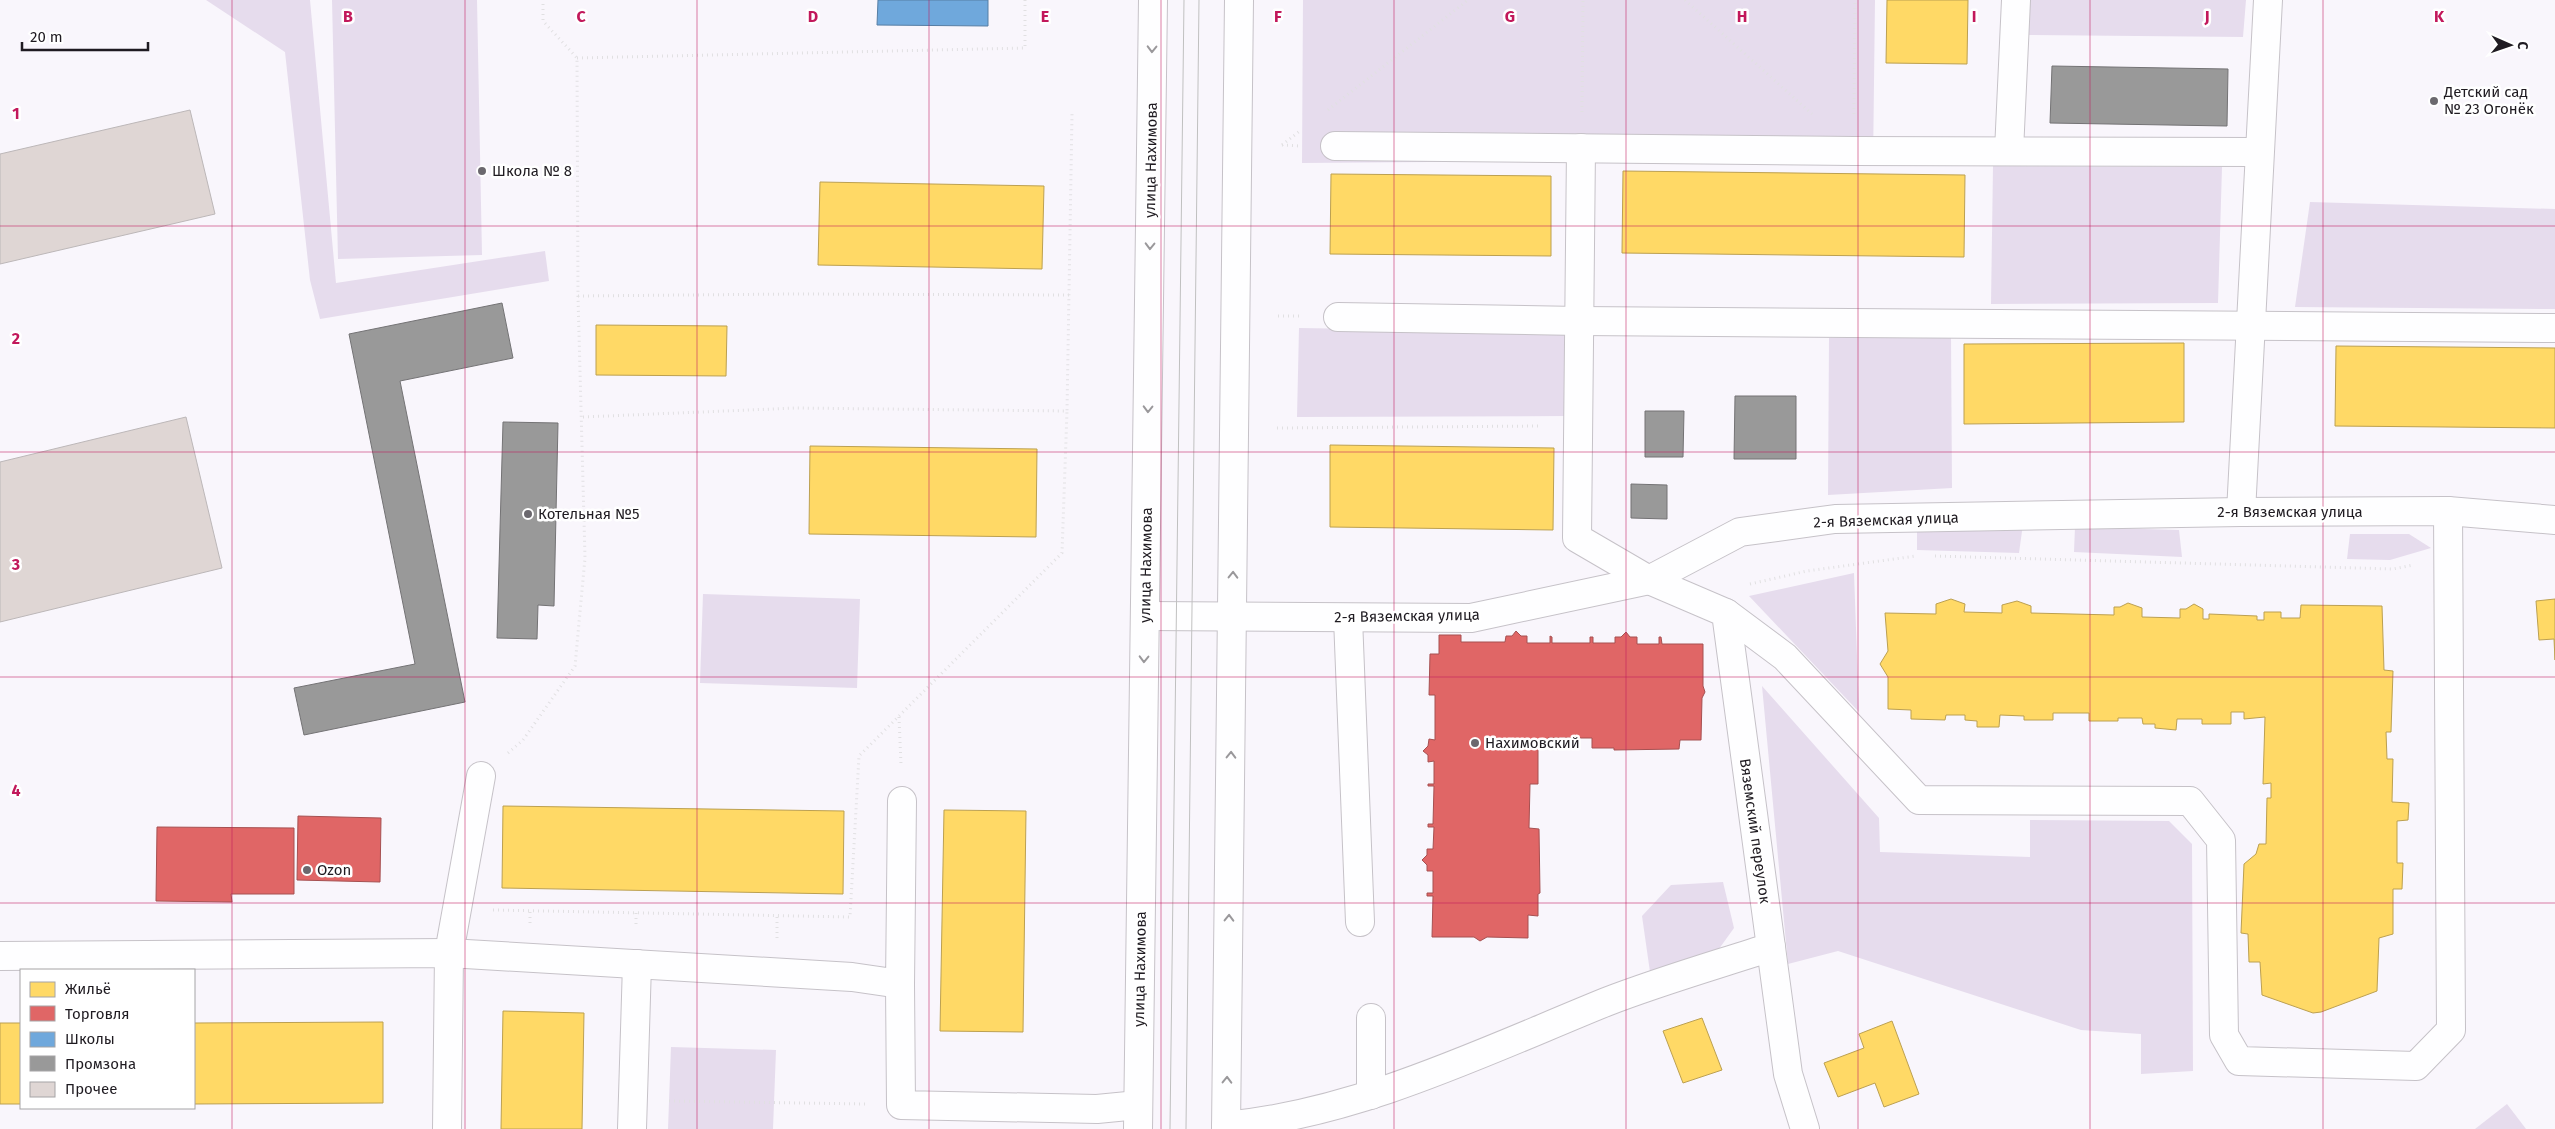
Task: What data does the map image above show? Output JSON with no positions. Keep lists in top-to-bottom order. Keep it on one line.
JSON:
{"streets":{"main road":["улица Нахимова","2-я Вяземская улица","Вяземский переулок"]},"crossings":[["улица Нахимова","2-я Вяземская улица"]],"places":["Детский сад № 23 Огонёк","Школа № 8","Котельная №5","Нахимовский","Ozon"],"legend":["Жильё","Торговля","Школы","Промзона","Прочее"],"scale_bar":"20 m","north":"right","grid":{"columns":["B","C","D","E","F","G","H","I","J","K"],"rows":["1","2","3","4"]}}
